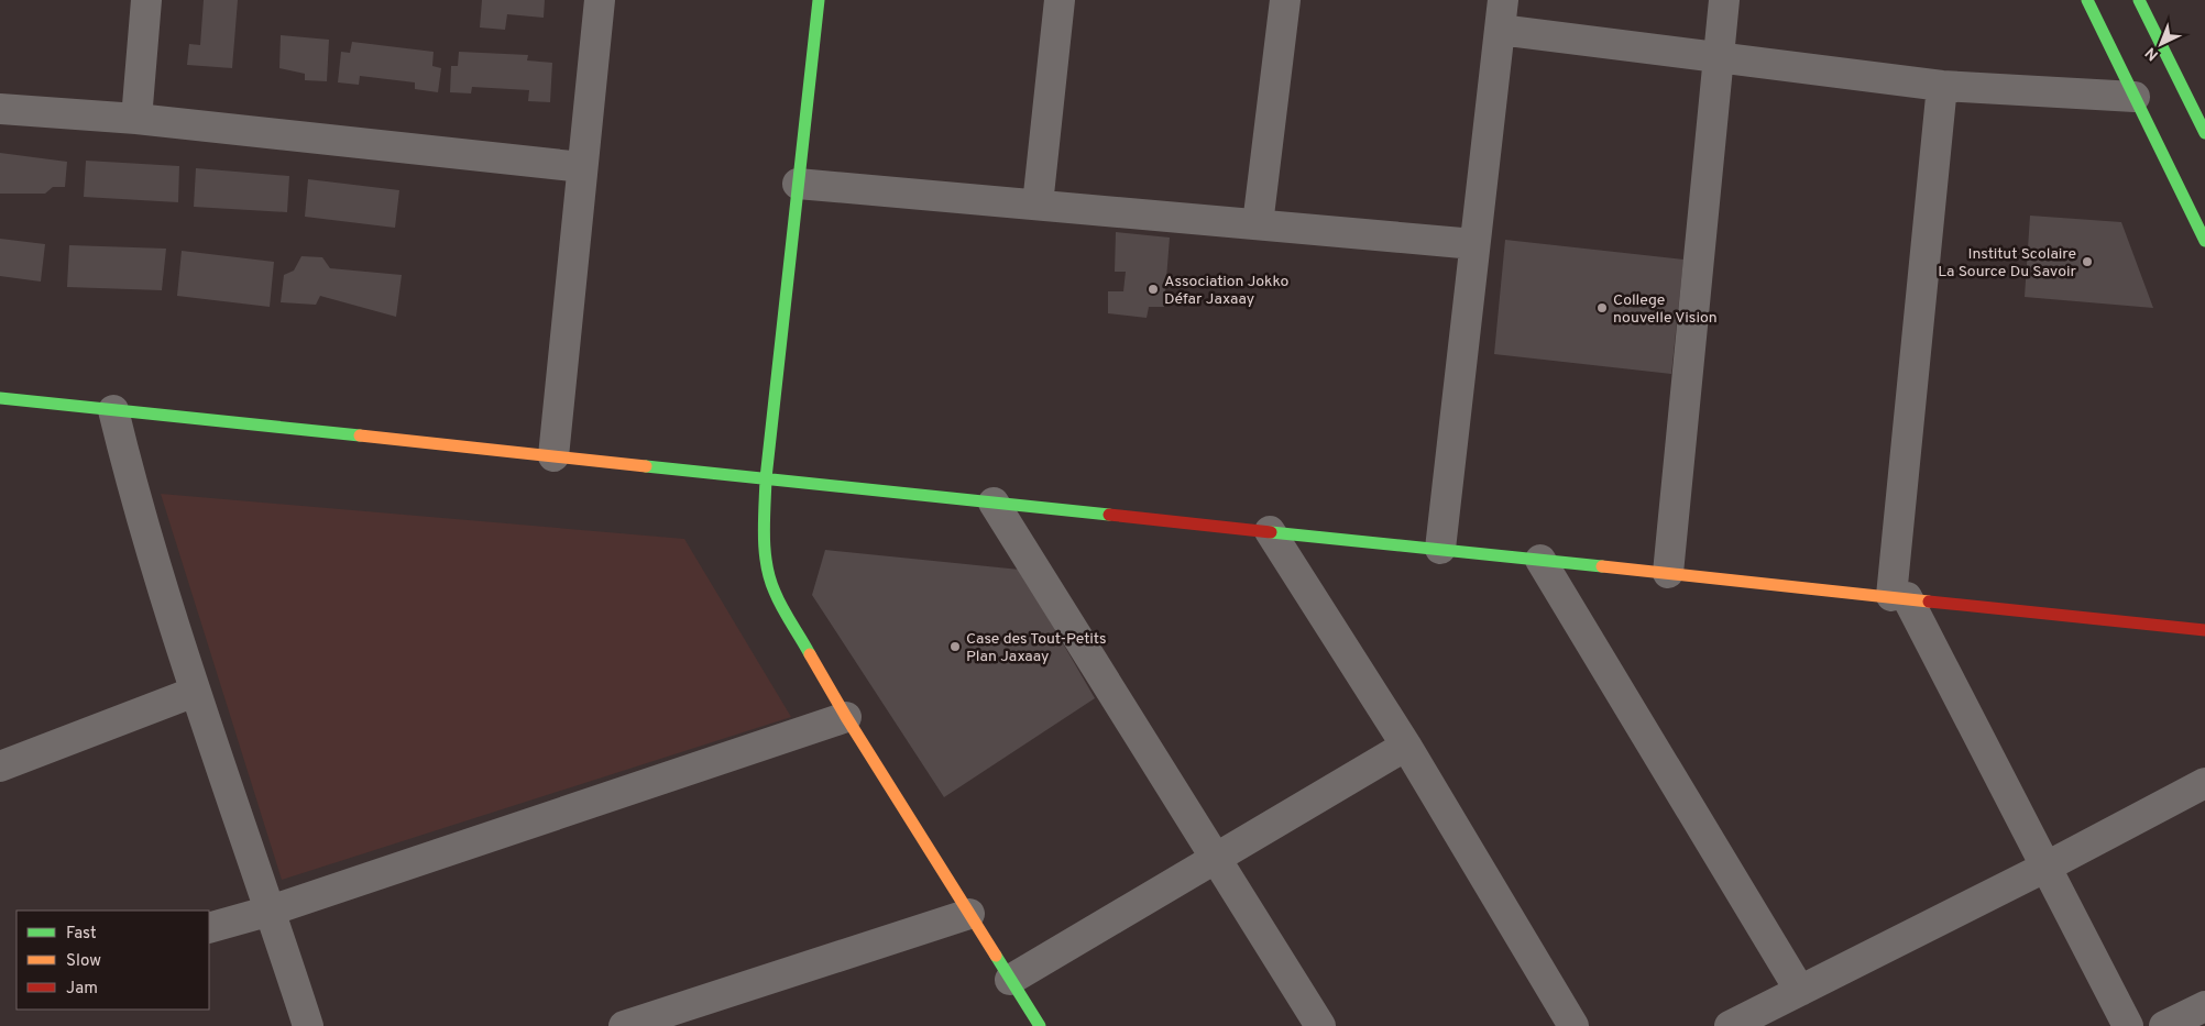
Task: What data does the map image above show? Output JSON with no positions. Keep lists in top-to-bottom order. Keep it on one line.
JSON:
{"places":["Institut Scolaire La Source Du Savoir","Association Jokko Défar Jaxaay","College nouvelle Vision","Case des Tout-Petits Plan Jaxaay"],"legend":["Fast","Slow","Jam"],"north":"bottom left"}
